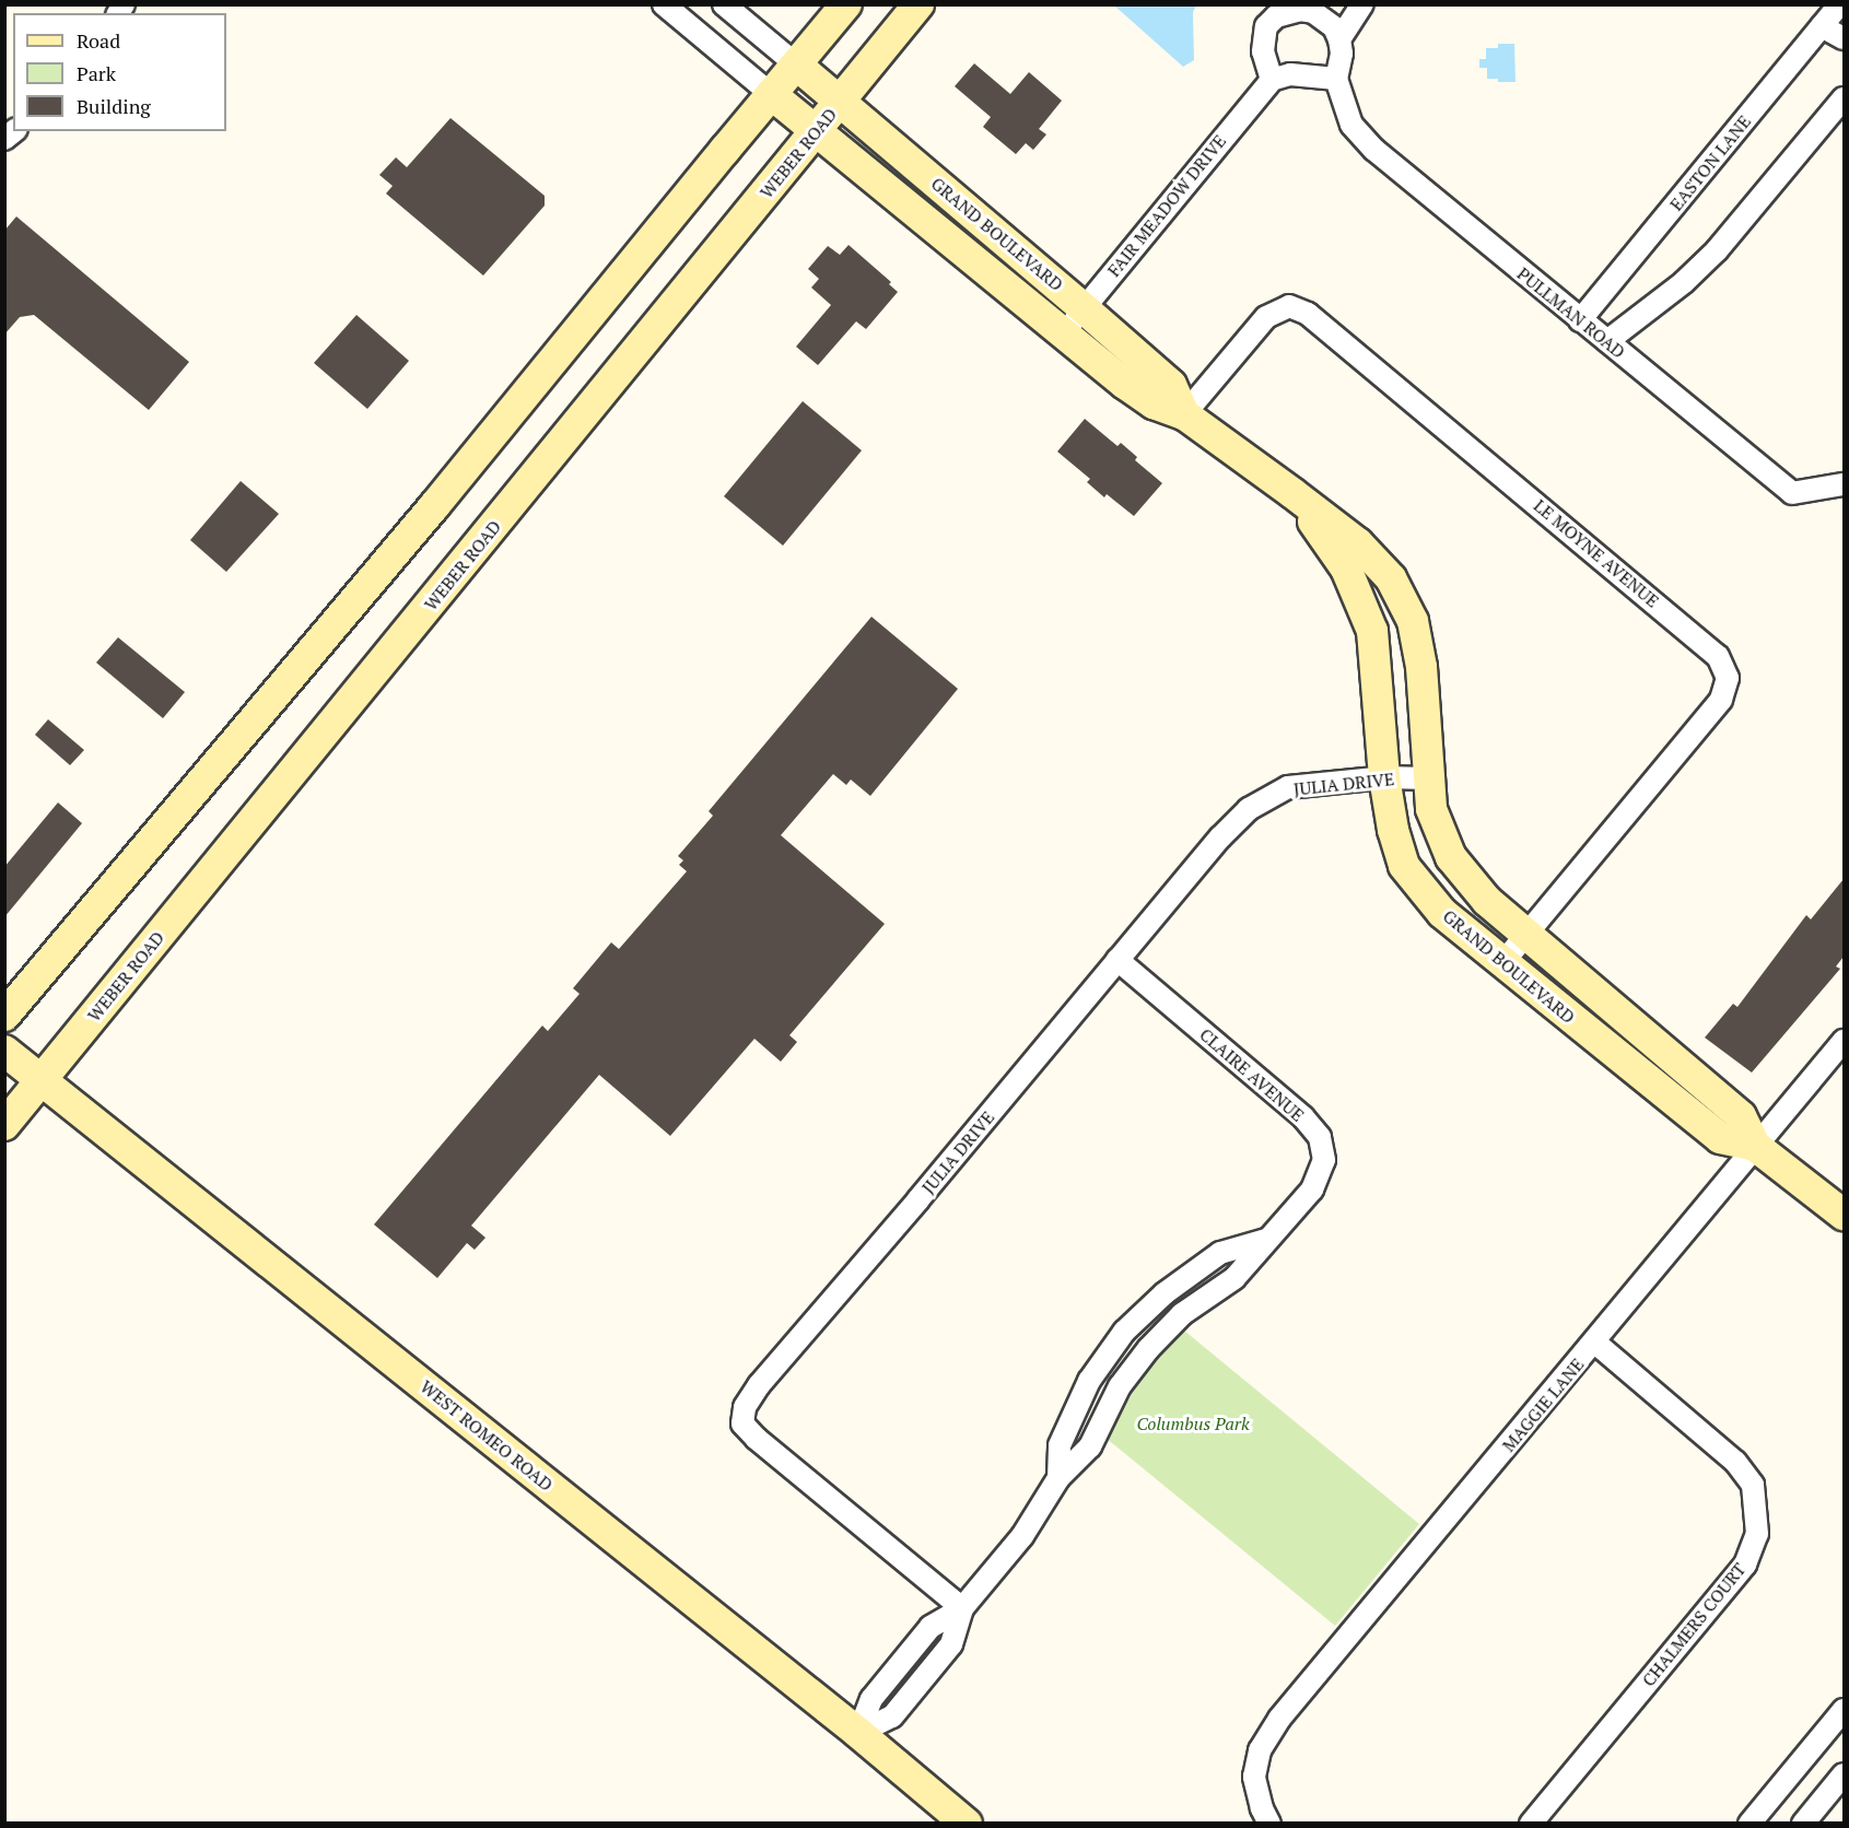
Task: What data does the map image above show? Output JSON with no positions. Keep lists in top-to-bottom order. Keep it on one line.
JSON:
{"streets":{"main road":["WEBER ROAD","GRAND BOULEVARD","WEST ROMEO ROAD"],"street":["EASTON LANE","FAIR MEADOW DRIVE","PULLMAN ROAD","LE MOYNE AVENUE","JULIA DRIVE","CLAIRE AVENUE","MAGGIE LANE","CHALMERS COURT"]},"crossings":[["WEBER ROAD","GRAND BOULEVARD"],["WEBER ROAD","WEST ROMEO ROAD"],["EASTON LANE","PULLMAN ROAD"],["FAIR MEADOW DRIVE","GRAND BOULEVARD"],["FAIR MEADOW DRIVE","PULLMAN ROAD"],["GRAND BOULEVARD","LE MOYNE AVENUE"],["GRAND BOULEVARD","JULIA DRIVE"],["GRAND BOULEVARD","MAGGIE LANE"],["JULIA DRIVE","CLAIRE AVENUE"],["CLAIRE AVENUE","WEST ROMEO ROAD"],["MAGGIE LANE","CHALMERS COURT"]],"parks":["Columbus Park"],"legend":["Road","Park","Building"]}
